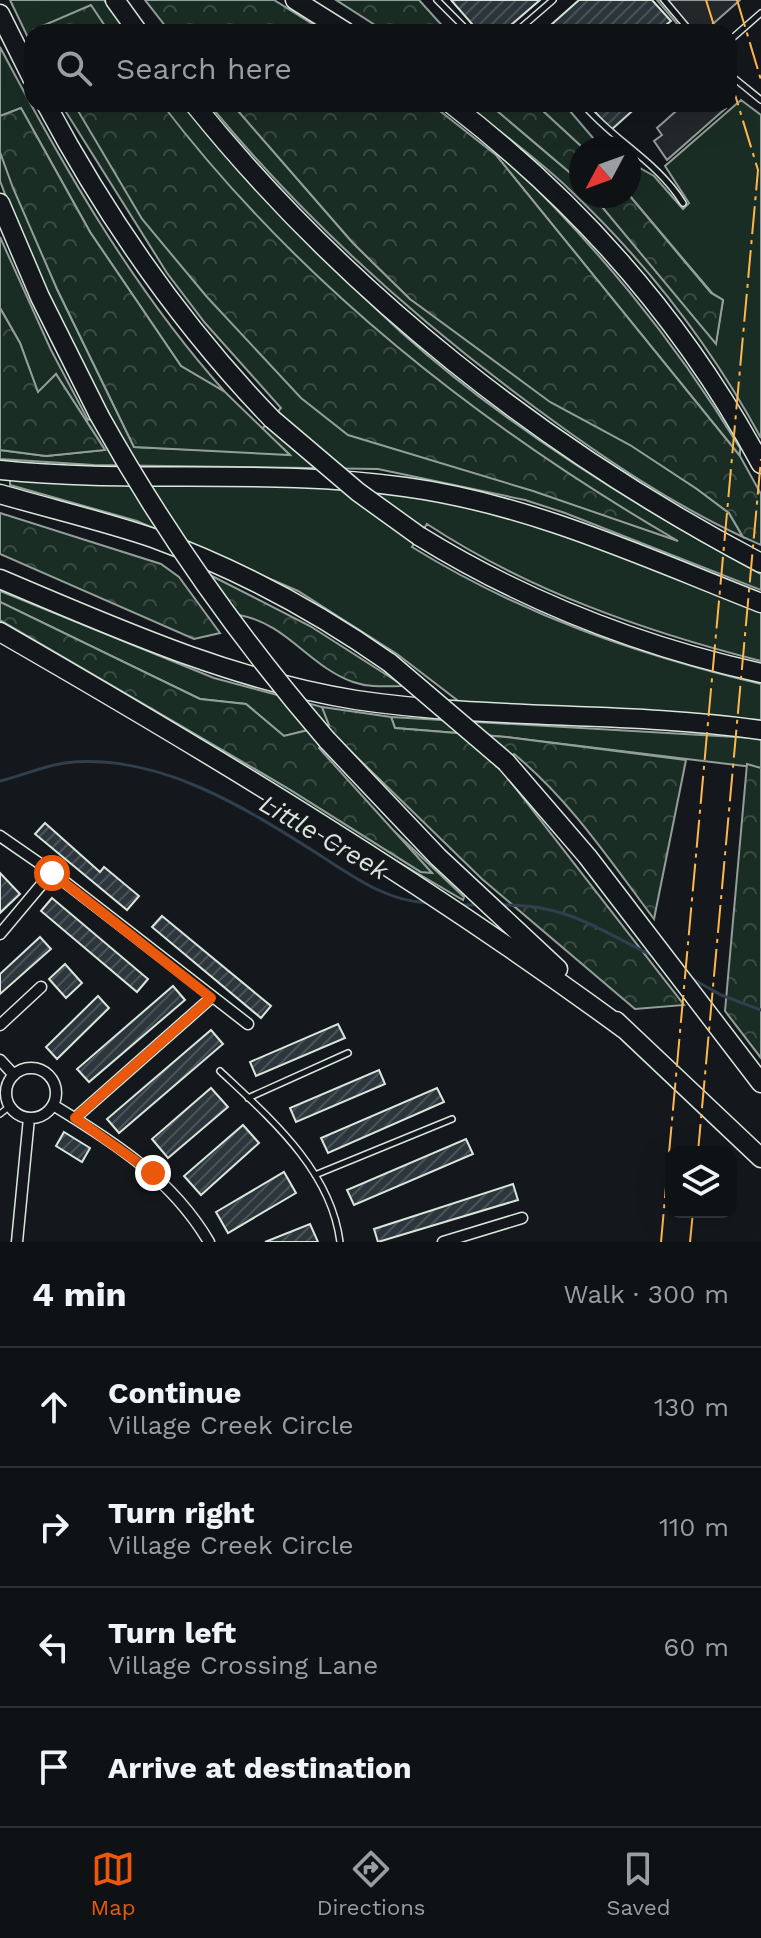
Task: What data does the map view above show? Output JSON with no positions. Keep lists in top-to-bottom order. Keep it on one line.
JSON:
{"water":["Little Creek"],"north":"bottom left","page":{"search":"Search here","heading":["4 min","Walk · 300 m"],"list":[["Continue","Village Creek Circle","130 m"],["Turn right","Village Creek Circle","110 m"],["Turn left","Village Crossing Lane","60 m"],"Arrive at destination"],"nav":["Map","Directions","Saved"]}}
